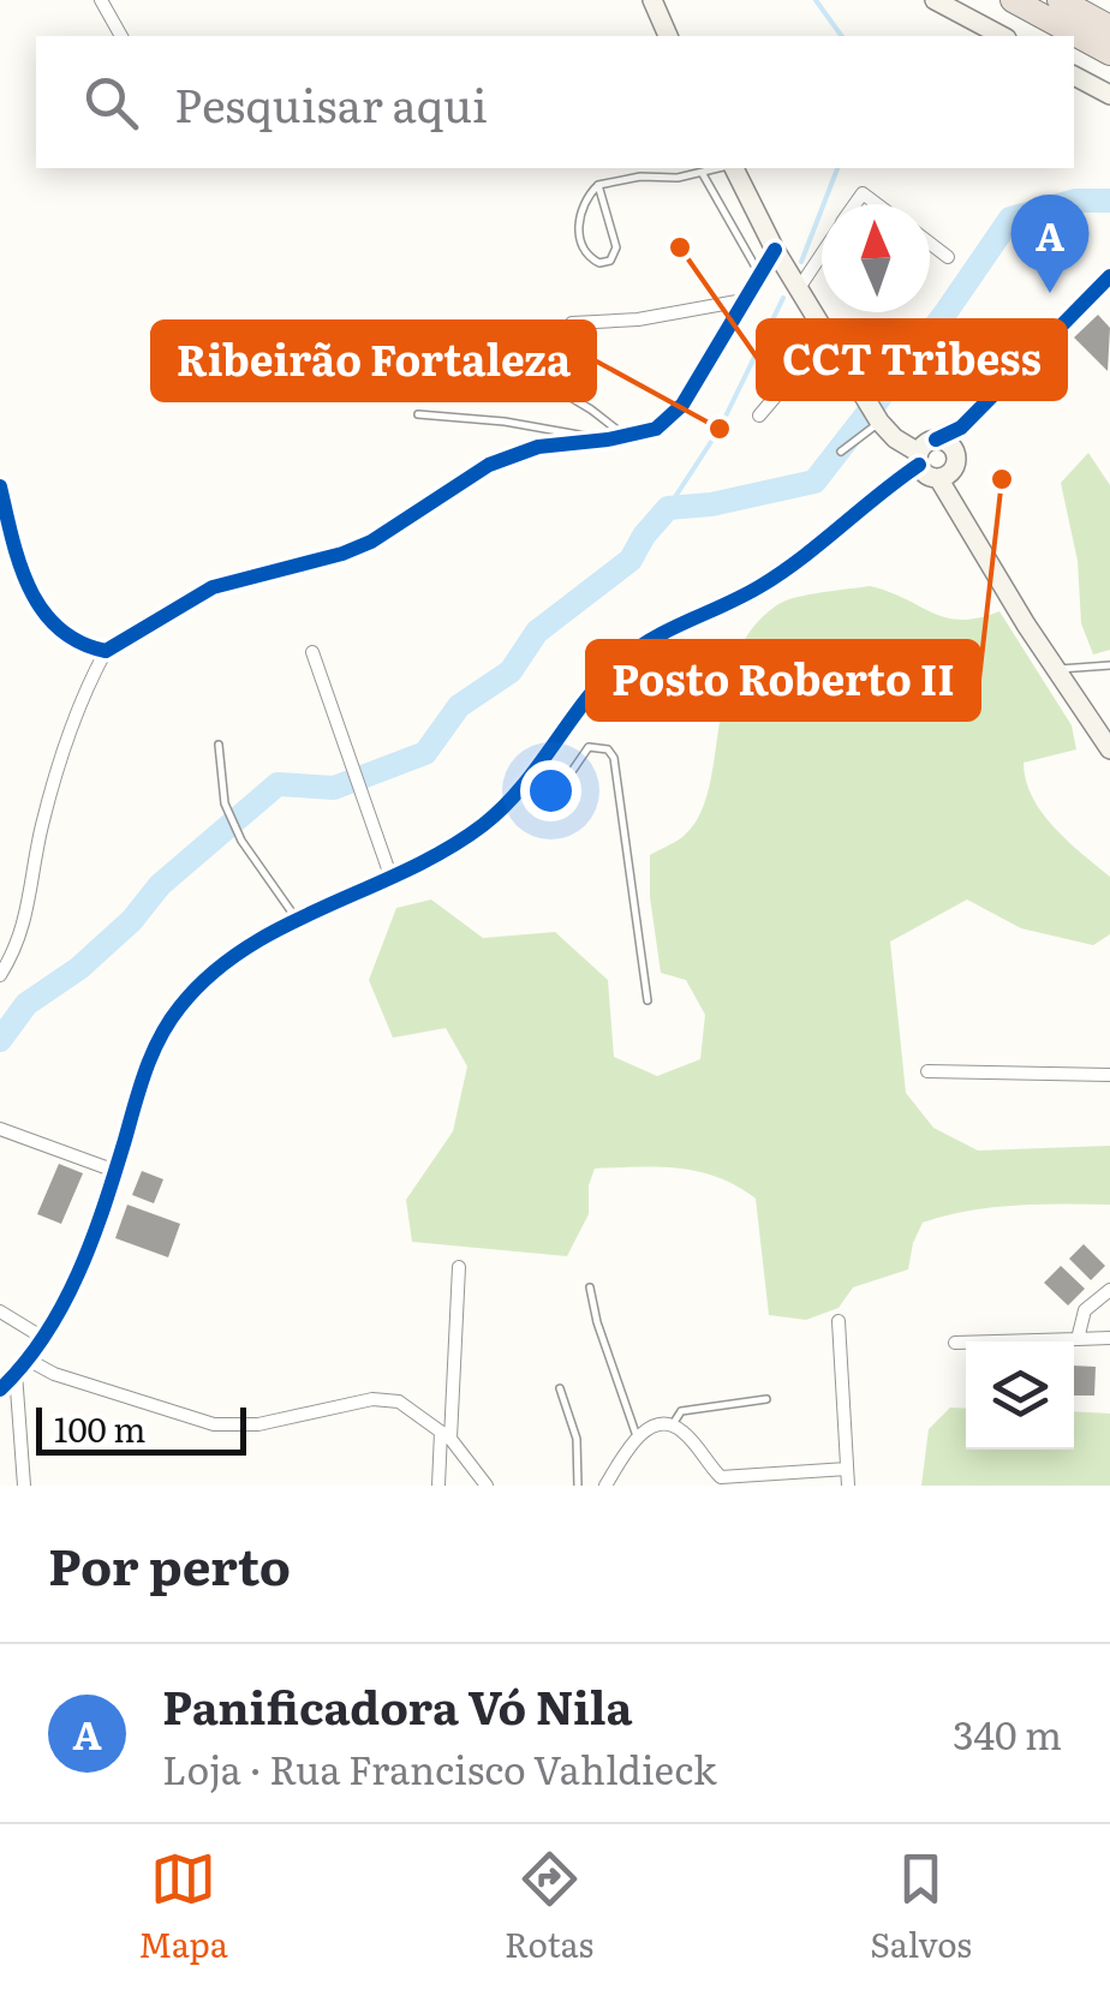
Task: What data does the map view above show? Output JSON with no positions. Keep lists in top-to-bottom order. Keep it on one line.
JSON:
{"places":["CCT Tribess","Ribeirão Fortaleza","Posto Roberto II"],"scale_bar":"100 m","north":"top","page":{"search":"Pesquisar aqui","pins":"A","scale":"100 m","heading":"Por perto","list":[{"mark":"A","name":"Panificadora Vó Nila","note":"Loja · Rua Francisco Vahldieck","value":"340 m"}],"nav":["Mapa","Rotas","Salvos"]}}
